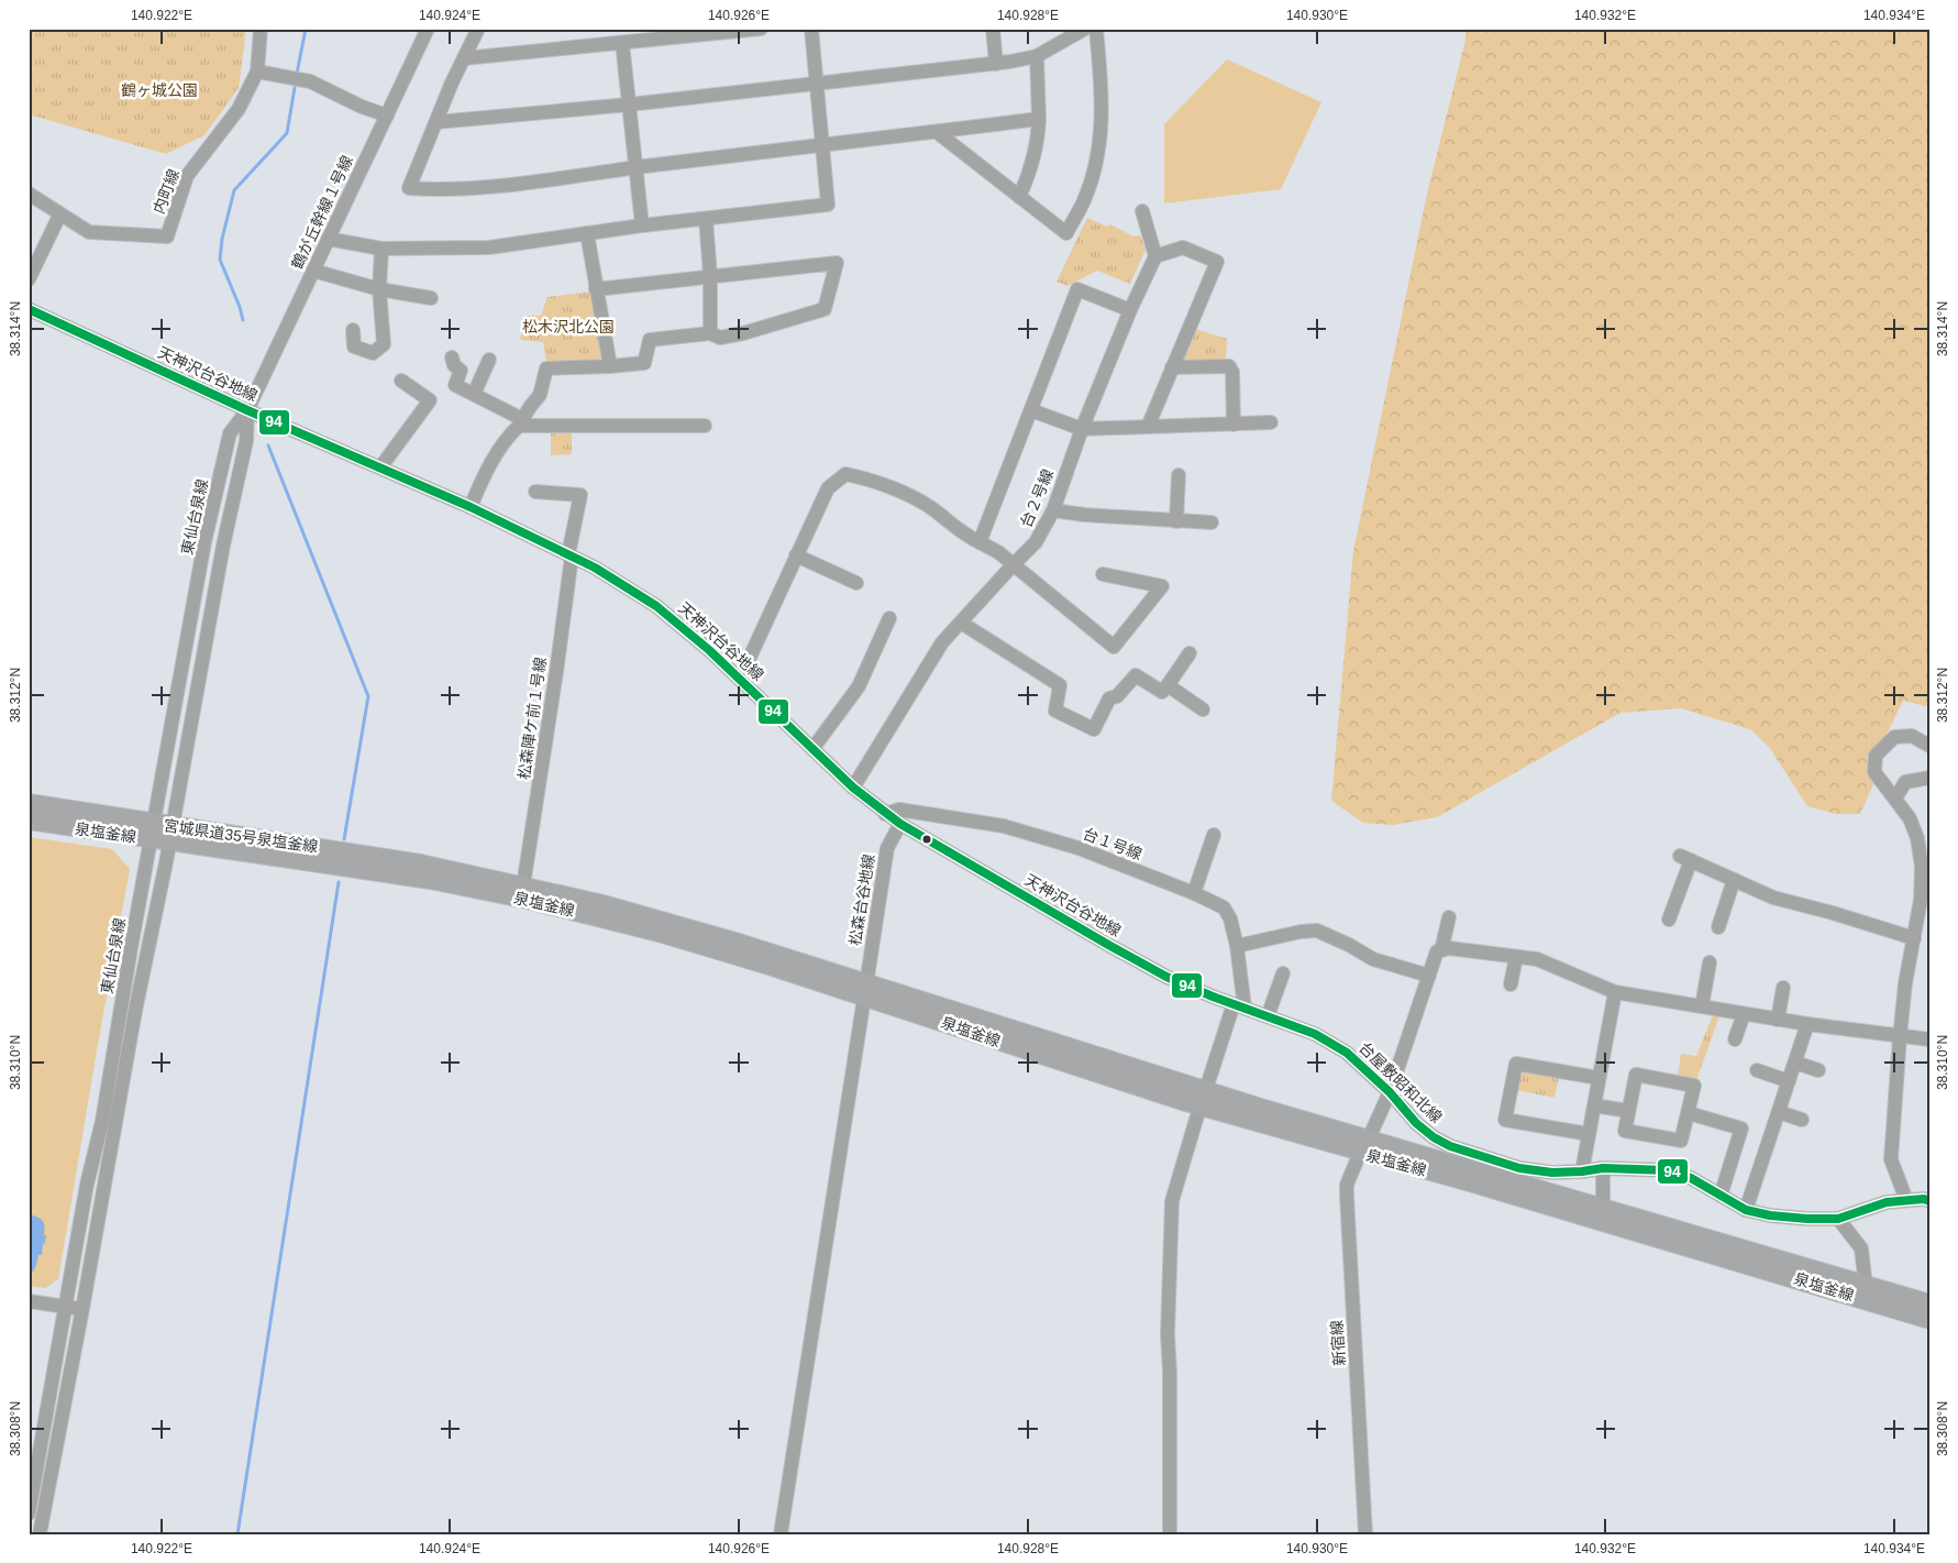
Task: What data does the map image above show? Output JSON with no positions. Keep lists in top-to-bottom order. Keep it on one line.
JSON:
{"streets":{"main road":["泉塩釜線","宮城県道35号泉塩釜線"],"street":["内町線","鶴が丘幹線１号線","天神沢台谷地線","台２号線","東仙台泉線","松森陣ケ前１号線","台１号線","松森台谷地線","台屋敷昭和北線","新宿線"]},"crossings":[["鶴が丘幹線１号線","天神沢台谷地線"],["鶴が丘幹線１号線","東仙台泉線"],["天神沢台谷地線","台２号線"],["天神沢台谷地線","東仙台泉線"],["天神沢台谷地線","松森陣ケ前１号線"],["天神沢台谷地線","台１号線"],["天神沢台谷地線","松森台谷地線"],["天神沢台谷地線","台屋敷昭和北線"],["東仙台泉線","泉塩釜線"],["東仙台泉線","宮城県道35号泉塩釜線"],["松森陣ケ前１号線","泉塩釜線"],["泉塩釜線","宮城県道35号泉塩釜線"],["泉塩釜線","松森台谷地線"],["泉塩釜線","新宿線"],["台１号線","台屋敷昭和北線"],["台屋敷昭和北線","新宿線"]],"parks":["鶴ヶ城公園","松木沢北公園"],"lines":["transit line 94"],"coordinates":["140.922°E","140.924°E","140.926°E","140.928°E","140.930°E","140.932°E","140.934°E","38.314°N","38.312°N","38.310°N","38.308°N"]}
